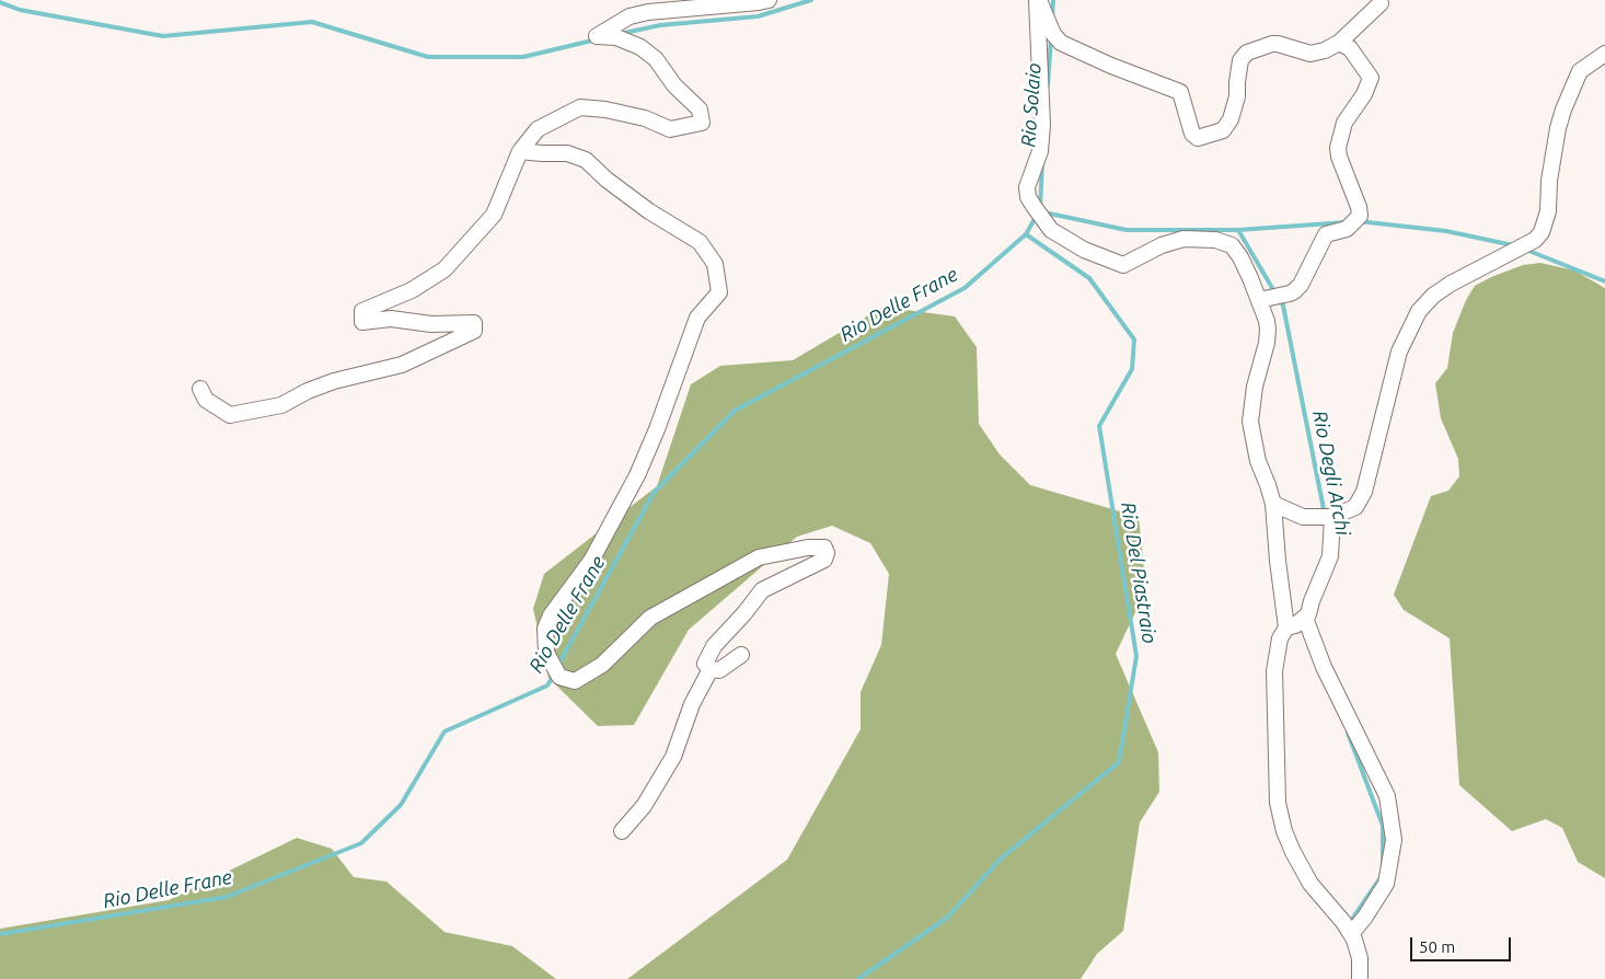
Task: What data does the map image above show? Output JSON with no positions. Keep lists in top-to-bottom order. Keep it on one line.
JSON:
{"water":["Rio Solaio","Rio Delle Frane","Rio Degli Archi","Rio Del Piastraio"],"scale_bar":"50 m"}
